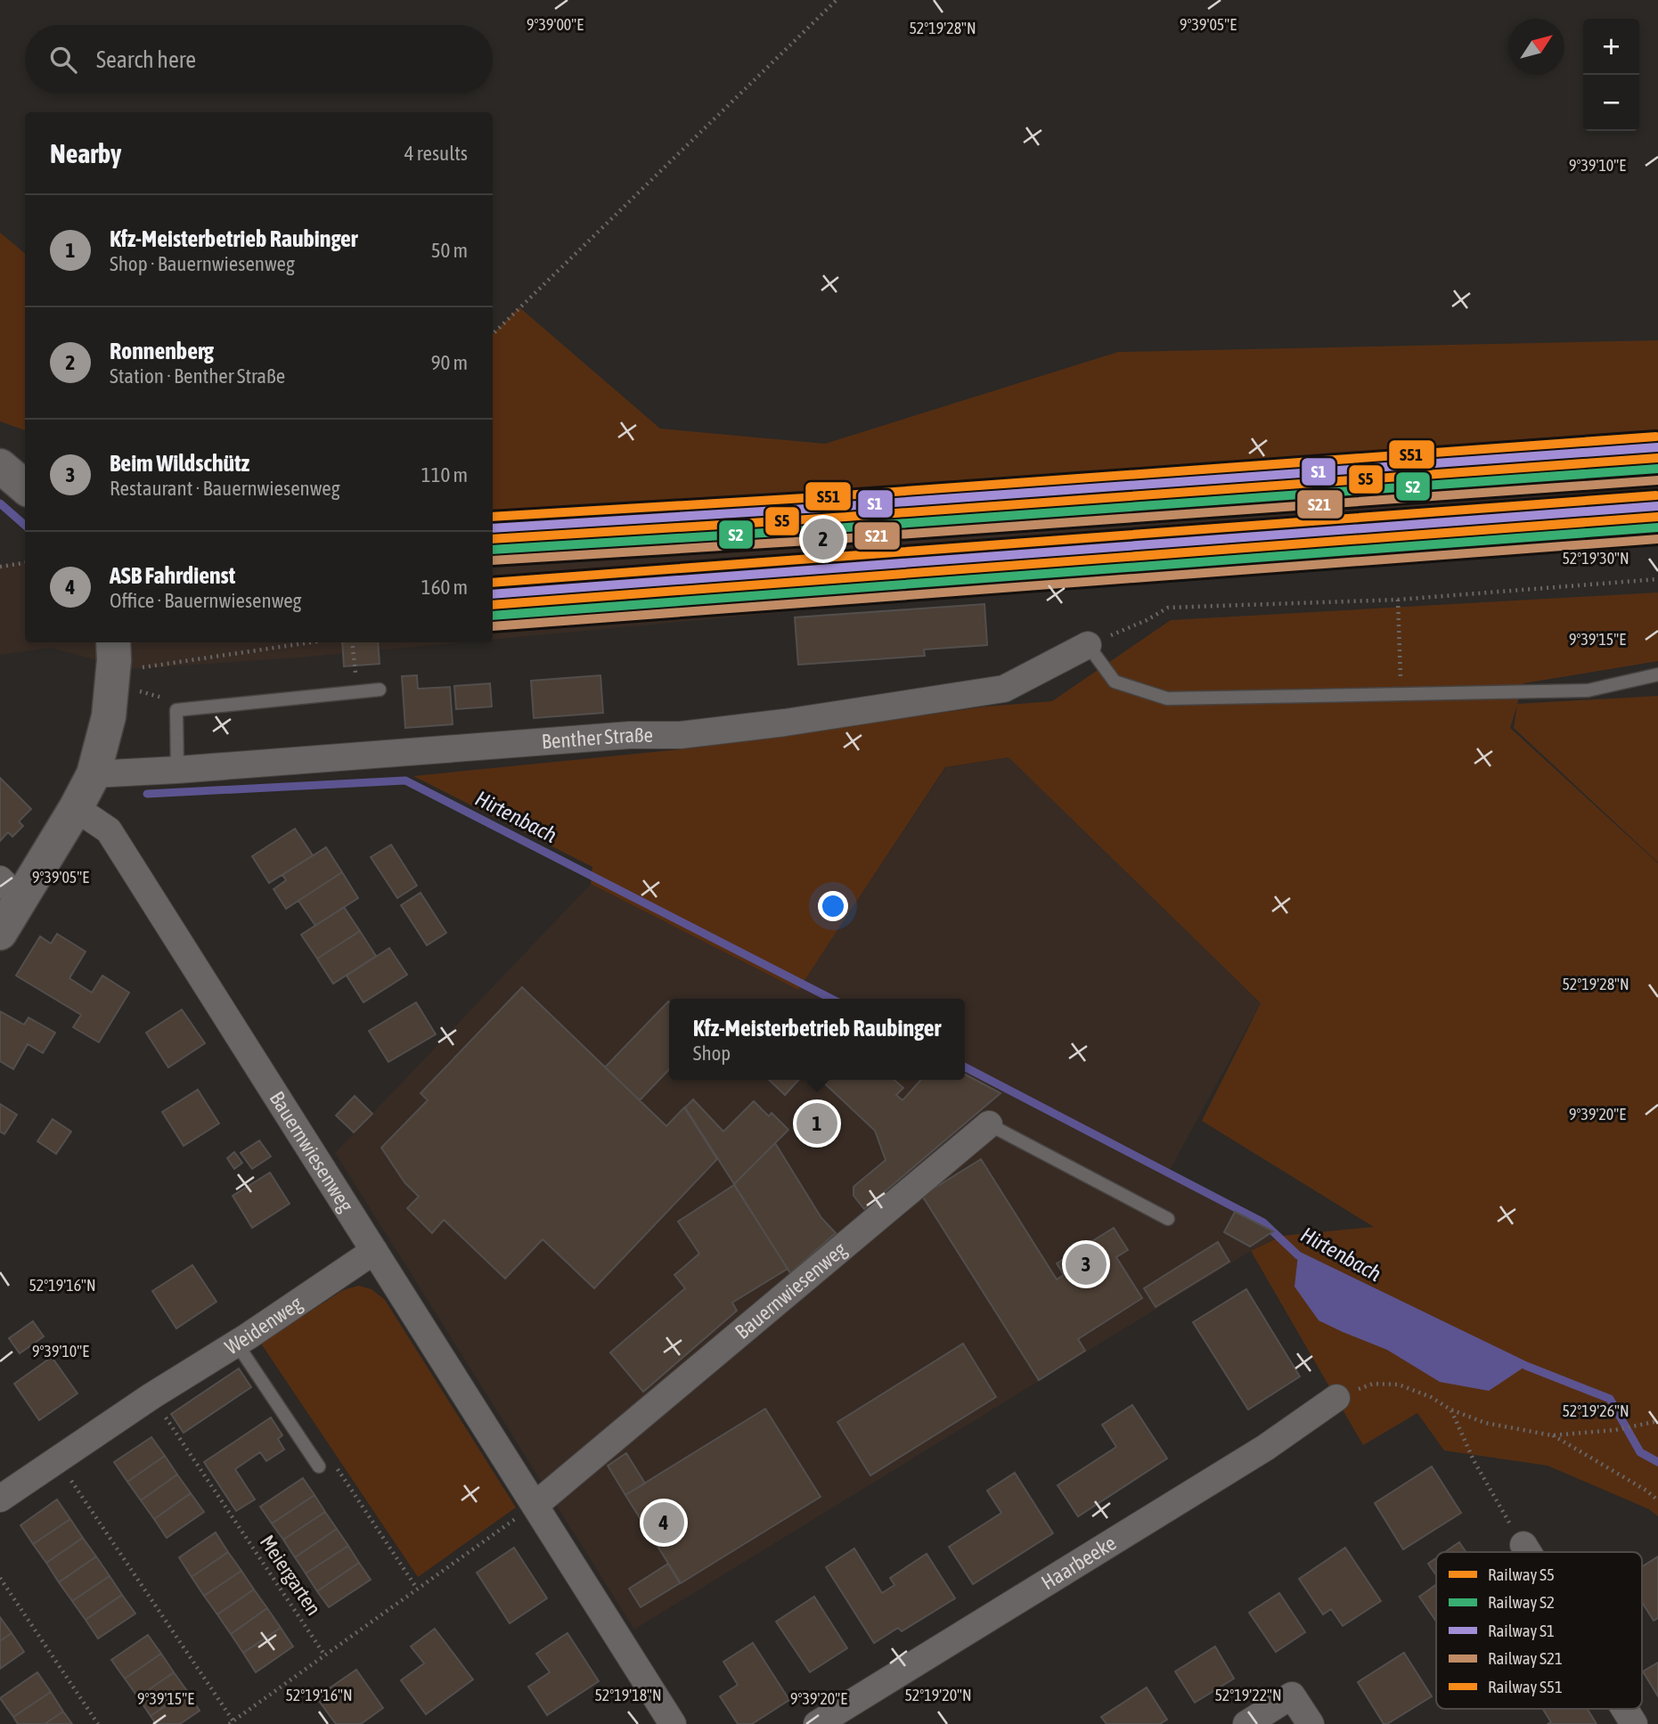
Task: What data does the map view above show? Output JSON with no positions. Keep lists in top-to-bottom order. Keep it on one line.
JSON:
{"streets":{"street":["Benther Straße","Bauernwiesenweg","Weidenweg","Haarbeeke"],"path":["Meiergarten"]},"crossings":[["Bauernwiesenweg","Weidenweg"],["Weidenweg","Meiergarten"]],"water":["Hirtenbach"],"lines":["rail line S51","rail line S1","rail line S5","rail line S2","rail line S21"],"legend":["Railway S5","Railway S2","Railway S1","Railway S21","Railway S51"],"north":"top right","page":{"map_buttons":["+","−"],"search":"Search here","heading":["Nearby","4 results"],"list":[{"mark":"1","name":"Kfz-Meisterbetrieb Raubinger","note":"Shop · Bauernwiesenweg","value":"50 m"},{"mark":"2","name":"Ronnenberg","note":"Station · Benther Straße","value":"90 m"},{"mark":"3","name":"Beim Wildschütz","note":"Restaurant · Bauernwiesenweg","value":"110 m"},{"mark":"4","name":"ASB Fahrdienst","note":"Office · Bauernwiesenweg","value":"160 m"}],"pins":["2","1","3","4"],"popup":["Kfz-Meisterbetrieb Raubinger","Shop"]},"coordinates":["9°39'00\"E","9°39'05\"E","52°19'28\"N","9°39'10\"E","52°19'30\"N","9°39'15\"E","9°39'20\"E","52°19'16\"N","52°19'26\"N","52°19'18\"N","52°19'20\"N","52°19'22\"N"]}
